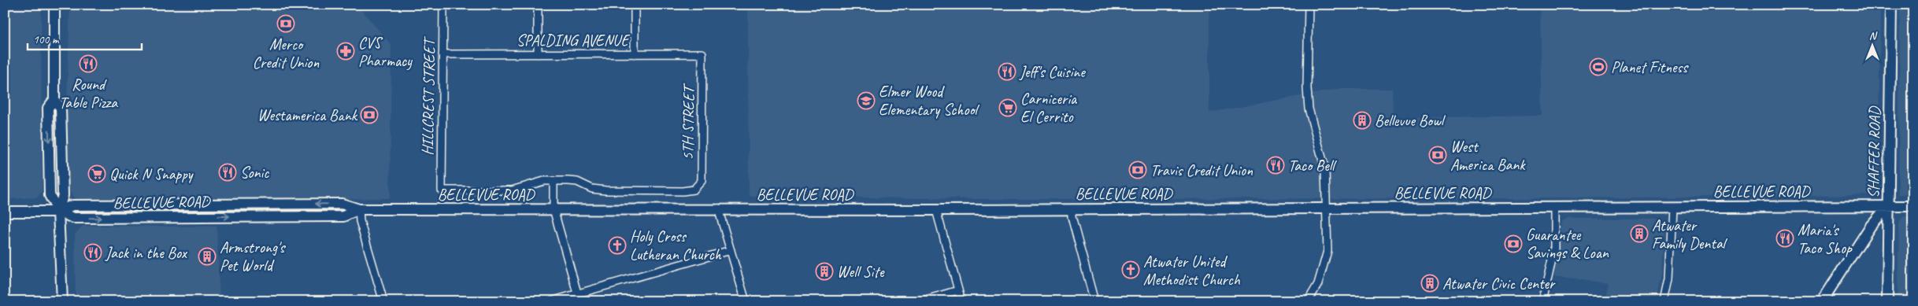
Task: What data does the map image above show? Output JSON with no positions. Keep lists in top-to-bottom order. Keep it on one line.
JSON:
{"streets":{"main road":["SHAFFER ROAD","BELLEVUE ROAD"],"street":["SPALDING AVENUE","HILLCREST STREET","5TH STREET"]},"crossings":[["SPALDING AVENUE","HILLCREST STREET"],["SPALDING AVENUE","5TH STREET"],["HILLCREST STREET","5TH STREET"],["SHAFFER ROAD","BELLEVUE ROAD"]],"places":{"bank":["Merco Credit Union","Westamerica Bank","West America Bank","Travis Credit Union","Guarantee Savings & Loan"],"pharmacy":["CVS Pharmacy"],"restaurant":["Round Table Pizza","Jeff's Cuisine","Taco Bell","Sonic","Maria's Taco Shop","Jack in the Box"],"sports":["Planet Fitness"],"school or university":["Elmer Wood Elementary School"],"supermarket":["Carniceria El Cerrito","Quick N Snappy"],"building":["Bellevue Bowl","Atwater Family Dental","Armstrong's Pet World","Well Site","Atwater Civic Center"],"church":["Holy Cross Lutheran Church","Atwater United Methodist Church"]},"scale_bar":"100 m","north":"top"}
